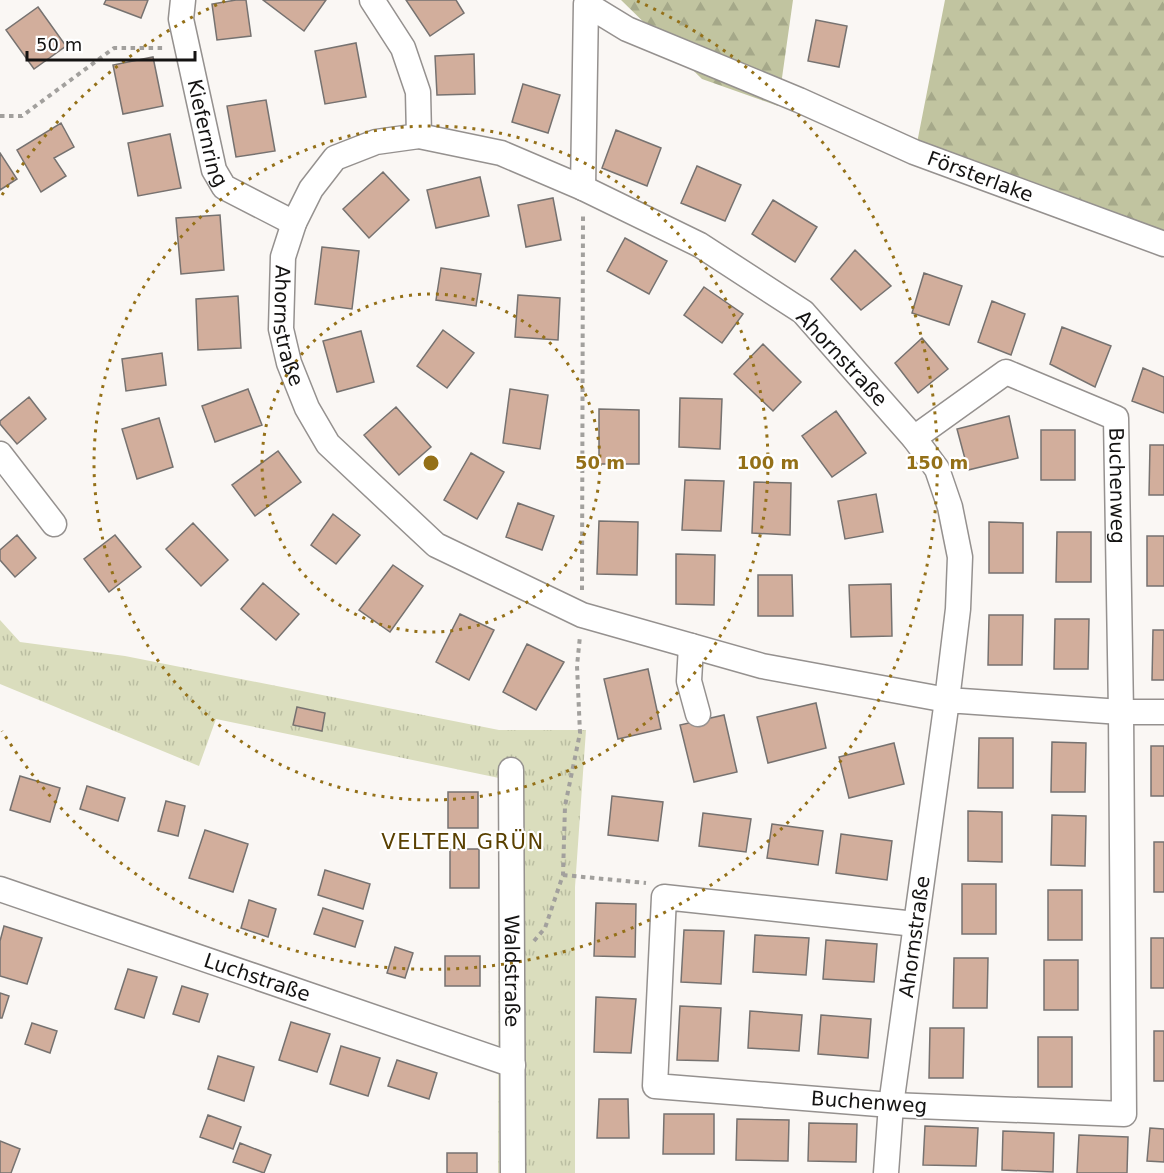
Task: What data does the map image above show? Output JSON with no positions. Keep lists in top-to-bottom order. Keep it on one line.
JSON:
{"streets":{"street":["Kiefernring","Försterlake","Ahornstraße","Buchenweg","Waldstraße","Luchstraße"]},"crossings":[["Kiefernring","Ahornstraße"],["Försterlake","Ahornstraße"],["Ahornstraße","Buchenweg"],["Waldstraße","Luchstraße"]],"districts":["VELTEN GRÜN"],"scale_bar":"50 m","rings":["50 m","100 m","150 m"]}
